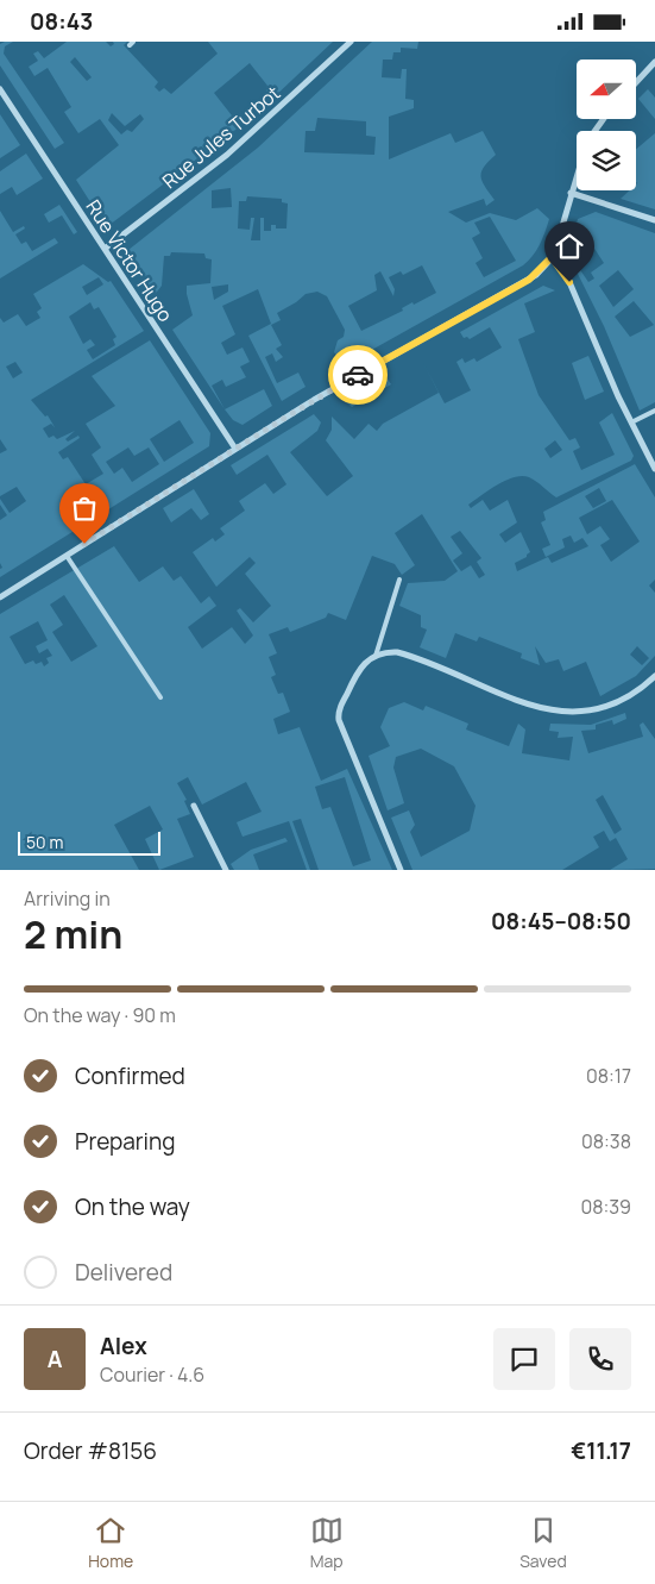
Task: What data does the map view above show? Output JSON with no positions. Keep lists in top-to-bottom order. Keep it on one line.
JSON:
{"streets":{"street":["Rue Jules Turbot","Rue Victor Hugo"]},"crossings":[["Rue Jules Turbot","Rue Victor Hugo"]],"scale_bar":"50 m","north":"left","page":{"status":"08:43","scale":"50 m","heading":["2 min","Arriving in","08:45–08:50"],"panel":["Alex","Courier · 4.6","Order #8156","€11.17"],"bar":"On the way · 90 m","list":[["Confirmed","08:17"],["Preparing","08:38"],["On the way","08:39"],"Delivered"],"round":"A","tabs":["Home","Map","Saved"]}}
